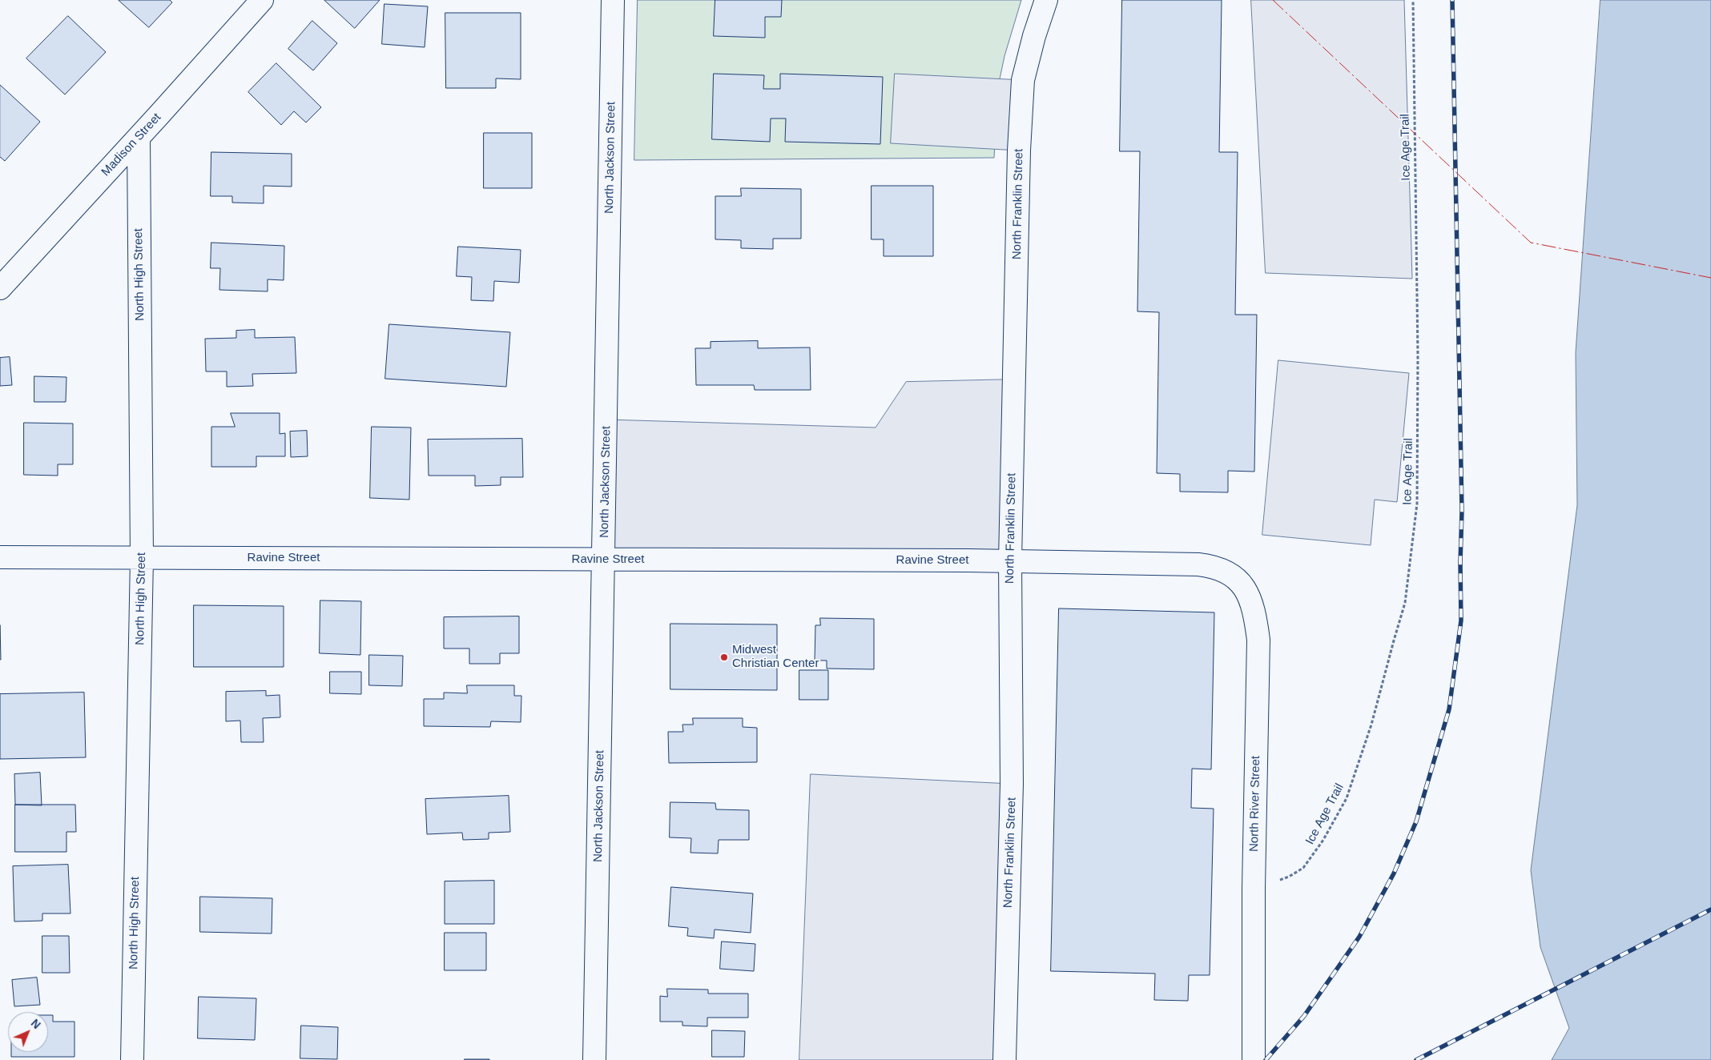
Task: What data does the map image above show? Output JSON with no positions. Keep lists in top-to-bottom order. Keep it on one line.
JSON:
{"streets":{"street":["Madison Street","North Jackson Street","North Franklin Street","North High Street","Ravine Street","North River Street"],"path":["Ice Age Trail"]},"crossings":[["Madison Street","North High Street"],["Ice Age Trail","North River Street"],["North Jackson Street","Ravine Street"],["North Franklin Street","Ravine Street"],["North High Street","Ravine Street"],["Ravine Street","North River Street"]],"places":["Midwest Christian Center"],"north":"top right"}
